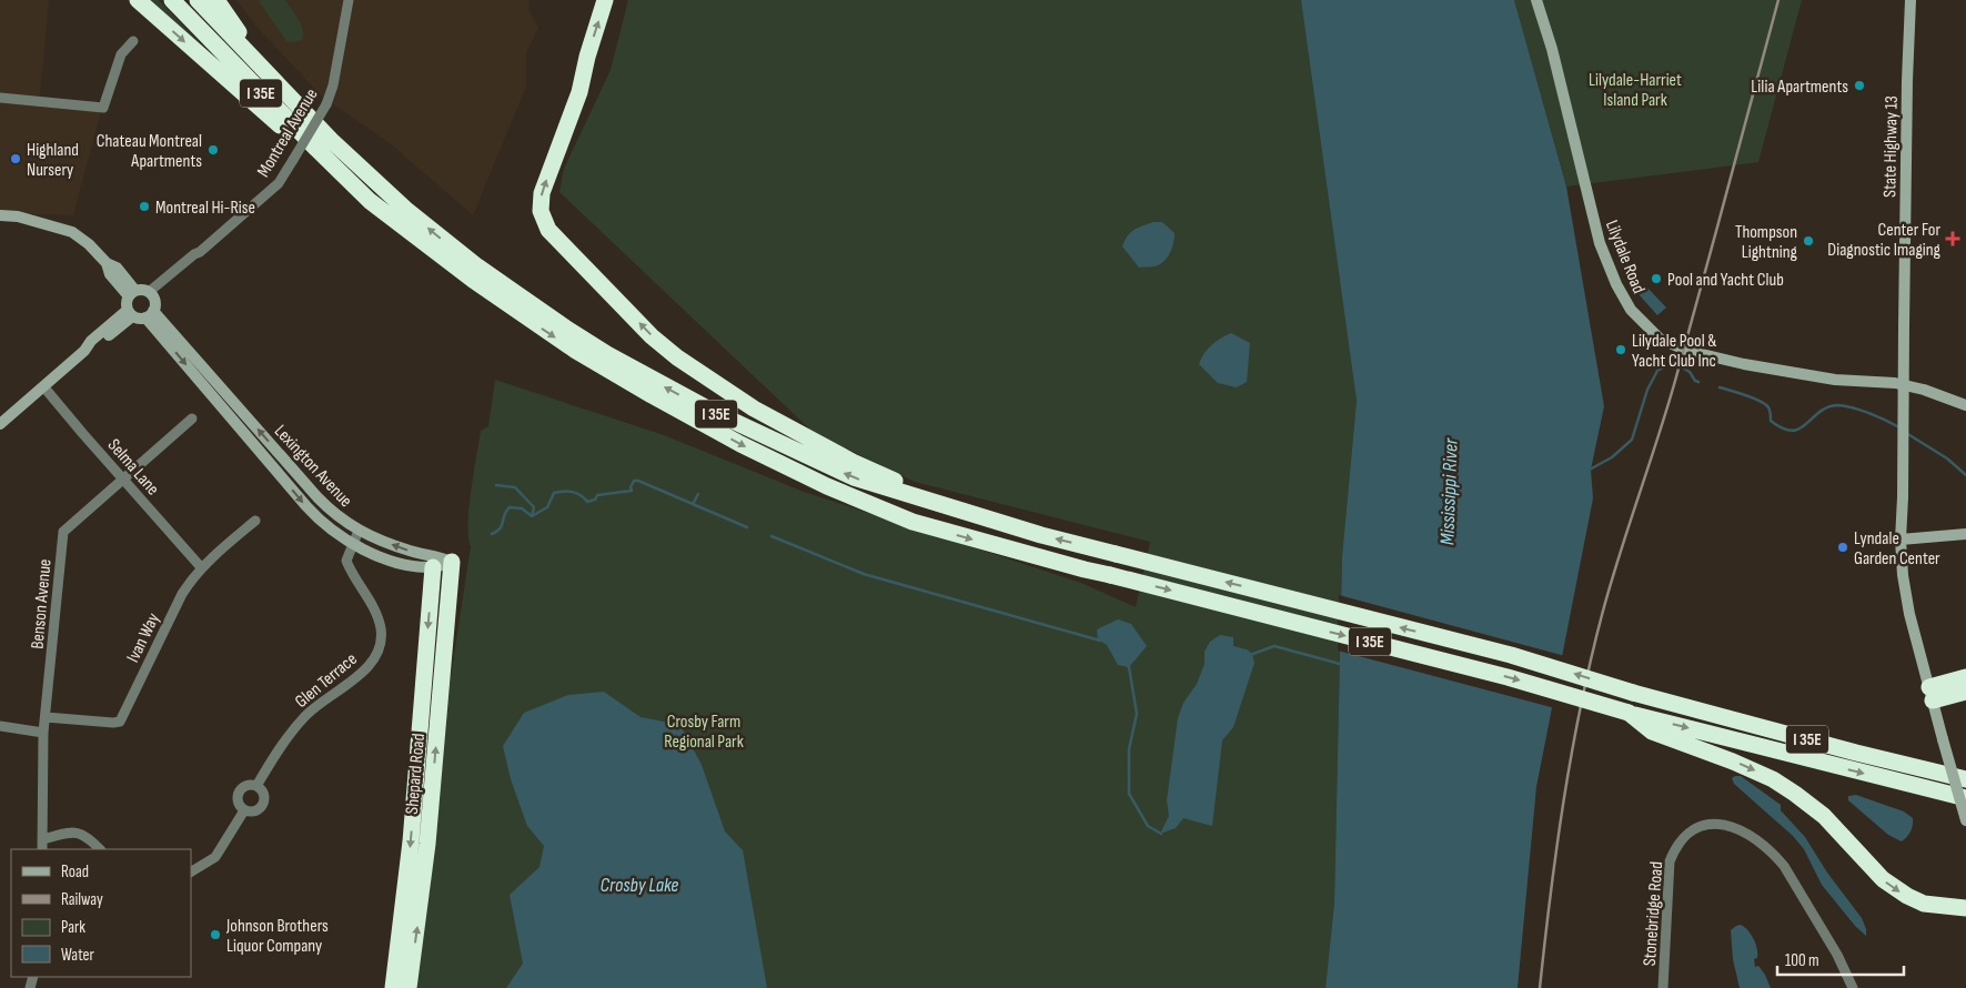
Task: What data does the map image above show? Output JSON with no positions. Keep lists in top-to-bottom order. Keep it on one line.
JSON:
{"streets":{"highway":["I 35E","Shepard Road"],"street":["Montreal Avenue","State Highway 13","Lilydale Road","Lexington Avenue","Selma Lane","Benson Avenue","Ivan Way","Glen Terrace","Stonebridge Road"]},"crossings":[["Montreal Avenue","Lexington Avenue"],["Lexington Avenue","Glen Terrace"],["Lexington Avenue","Shepard Road"],["Selma Lane","Benson Avenue"],["Selma Lane","Ivan Way"],["Benson Avenue","Ivan Way"]],"water":["Mississippi River","Crosby Lake"],"parks":["Lilydale-Harriet Island Park","Crosby Farm Regional Park"],"places":{"other":["Lilia Apartments","Chateau Montreal Apartments","Highland Nursery","Montreal Hi-Rise","Thompson Lightning","Pool and Yacht Club","Lilydale Pool & Yacht Club Inc","Lyndale Garden Center","Johnson Brothers Liquor Company"],"health":["Center For Diagnostic Imaging"]},"legend":["Road","Railway","Park","Water"],"scale_bar":"100 m"}
